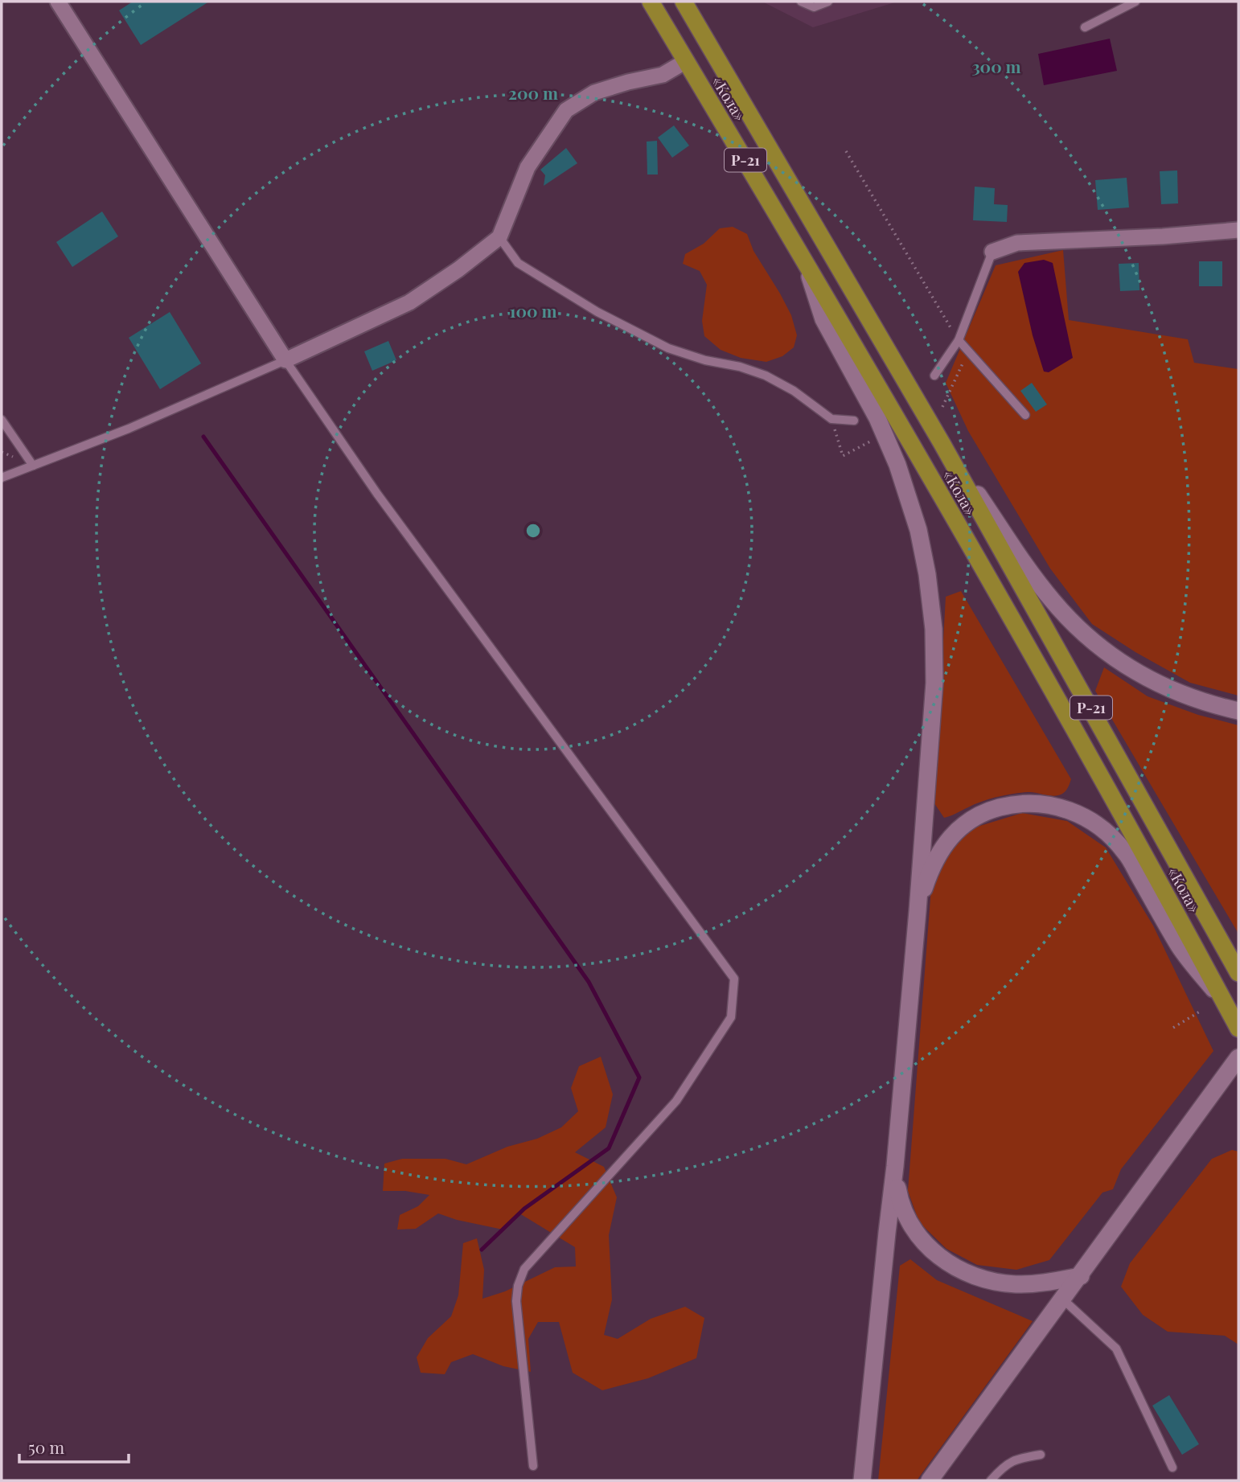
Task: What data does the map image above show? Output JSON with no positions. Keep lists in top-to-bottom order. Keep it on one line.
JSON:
{"streets":{"highway":["«Кола»","Р-21"]},"crossings":[["«Кола»","Р-21"]],"scale_bar":"50 m","rings":["300 m","200 m","100 m"]}
